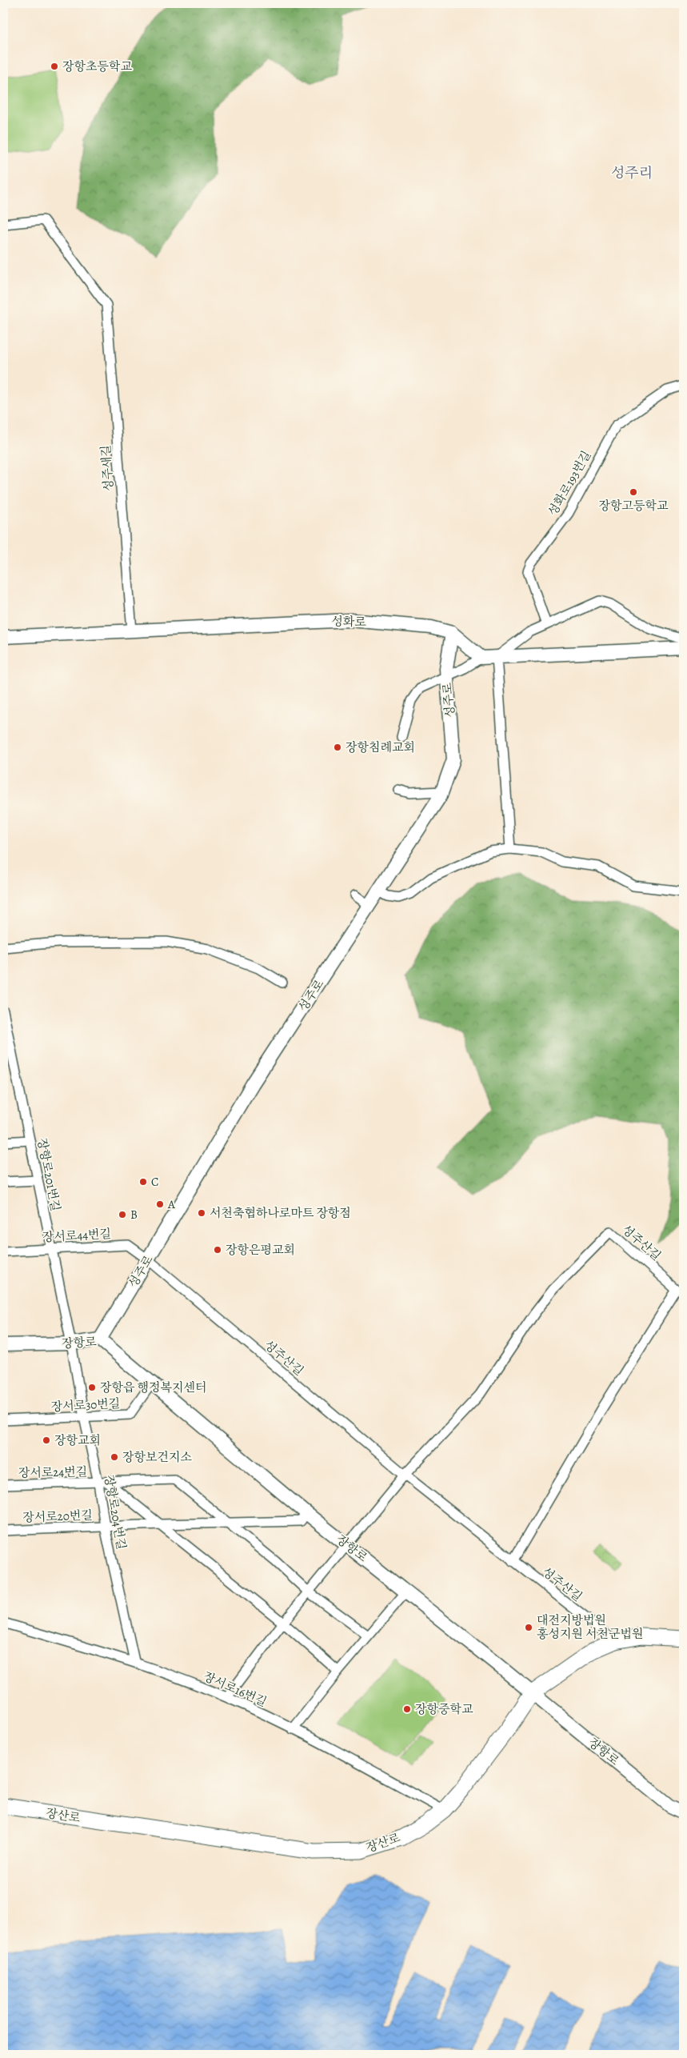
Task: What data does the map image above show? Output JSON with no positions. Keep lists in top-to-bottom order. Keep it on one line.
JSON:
{"streets":{"main road":["장산로"],"street":["성주새길","성화로193번길","성화로","성주로","장항로201번길","장서로44번길","성주산길","장항로","장서로30번길","장서로24번길","장항로204번길","장서로20번길","장서로16번길"]},"crossings":[["성주새길","성화로"],["성화로","성주로"],["성주로","장서로44번길"],["성주로","성주산길"],["성주로","장항로"],["장항로201번길","장서로44번길"],["장항로201번길","장항로"],["장항로201번길","장항로204번길"],["장서로44번길","성주산길"],["성주산길","장항로"],["성주산길","장서로16번길"],["성주산길","장산로"],["장항로","장서로30번길"],["장항로","장항로204번길"],["장항로","장서로20번길"],["장항로","장산로"],["장서로30번길","장항로204번길"],["장서로24번길","장항로204번길"],["장서로24번길","장서로20번길"],["장항로204번길","장서로20번길"],["장항로204번길","장서로16번길"],["장서로16번길","장산로"]],"districts":["성주리"],"places":["장항초등학교","장항고등학교","장항침례교회","C","A","서천축협하나로마트 장항점","B","장항은평교회","장항읍 행정복지센터","장항교회","장항보건지소","대전지방법원 홍성지원 서천군법원","장항중학교"]}
